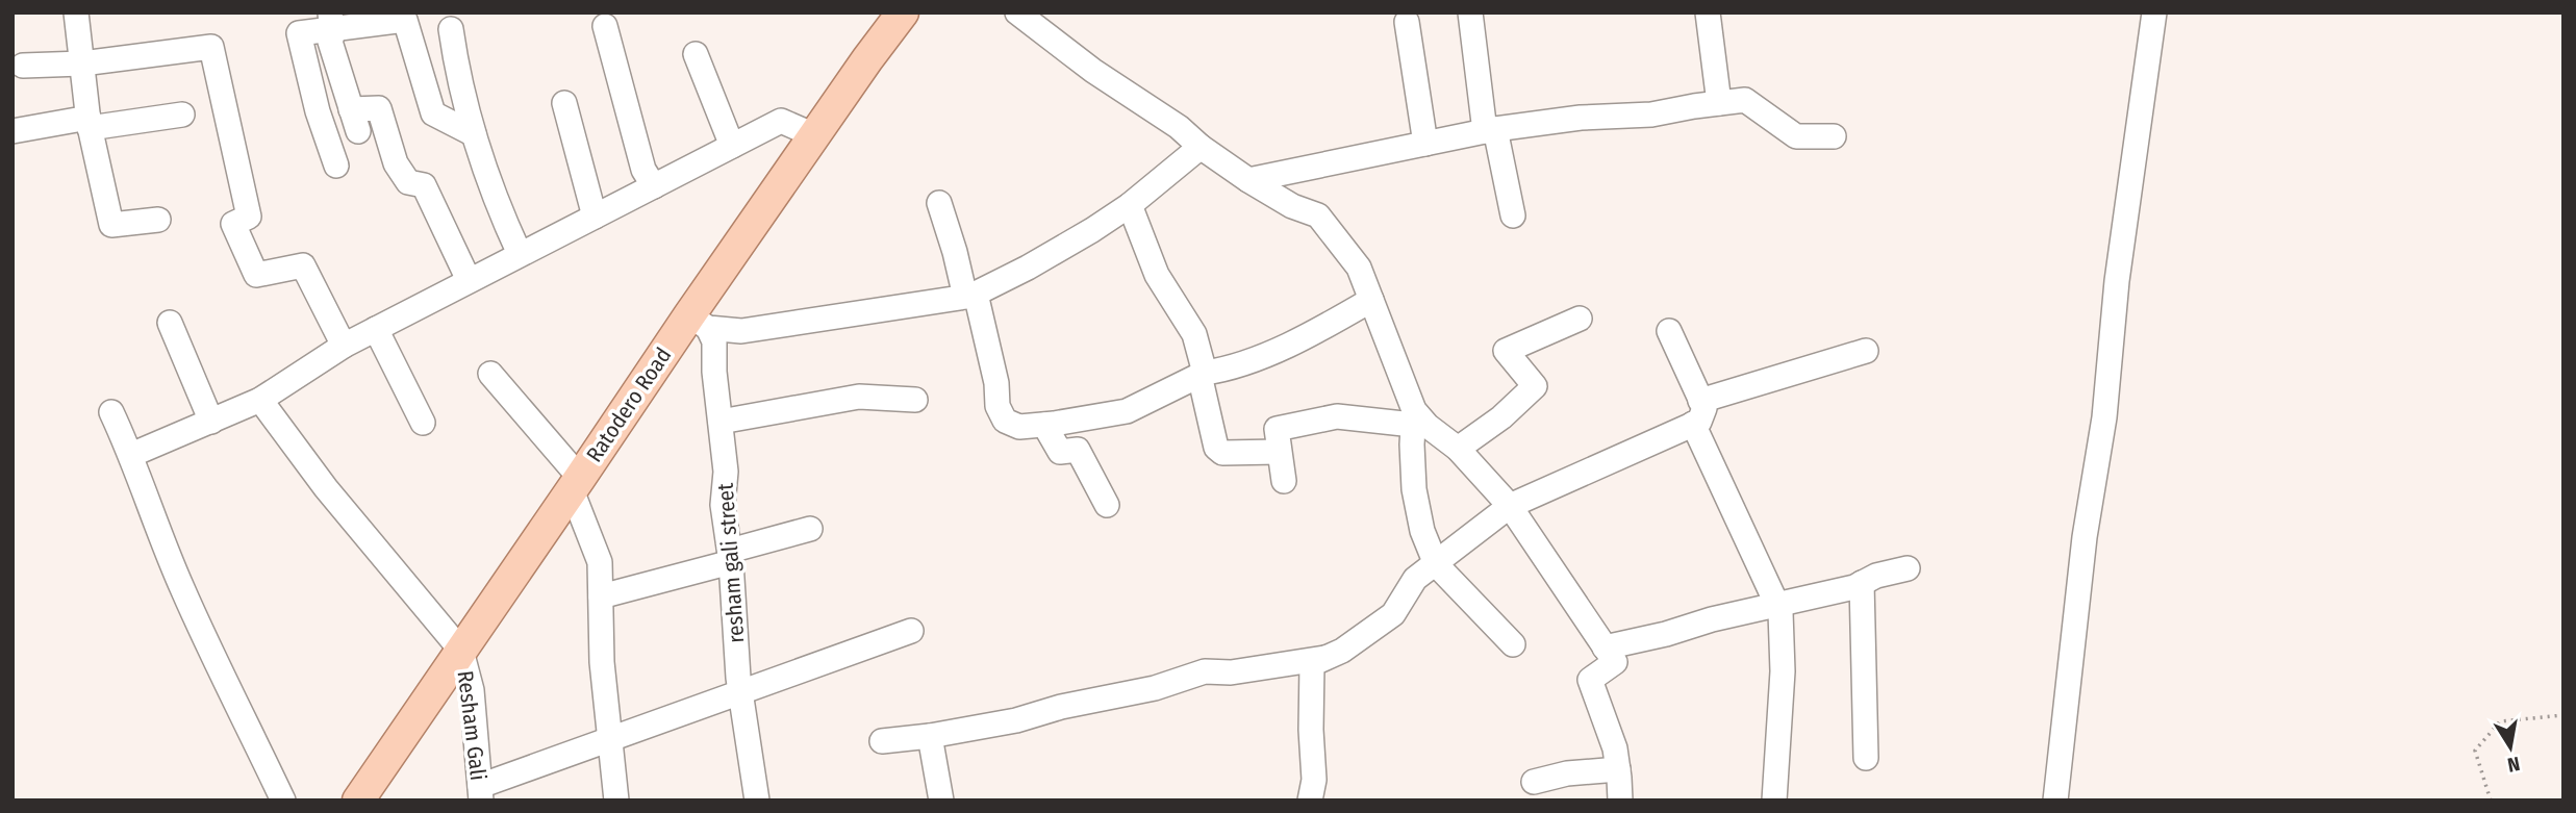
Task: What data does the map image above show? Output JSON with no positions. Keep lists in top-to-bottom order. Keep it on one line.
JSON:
{"streets":{"main road":["Ratodero Road"],"street":["resham gali street","Resham Gali"]},"crossings":[["Ratodero Road","resham gali street"],["Ratodero Road","Resham Gali"]],"north":"bottom"}
